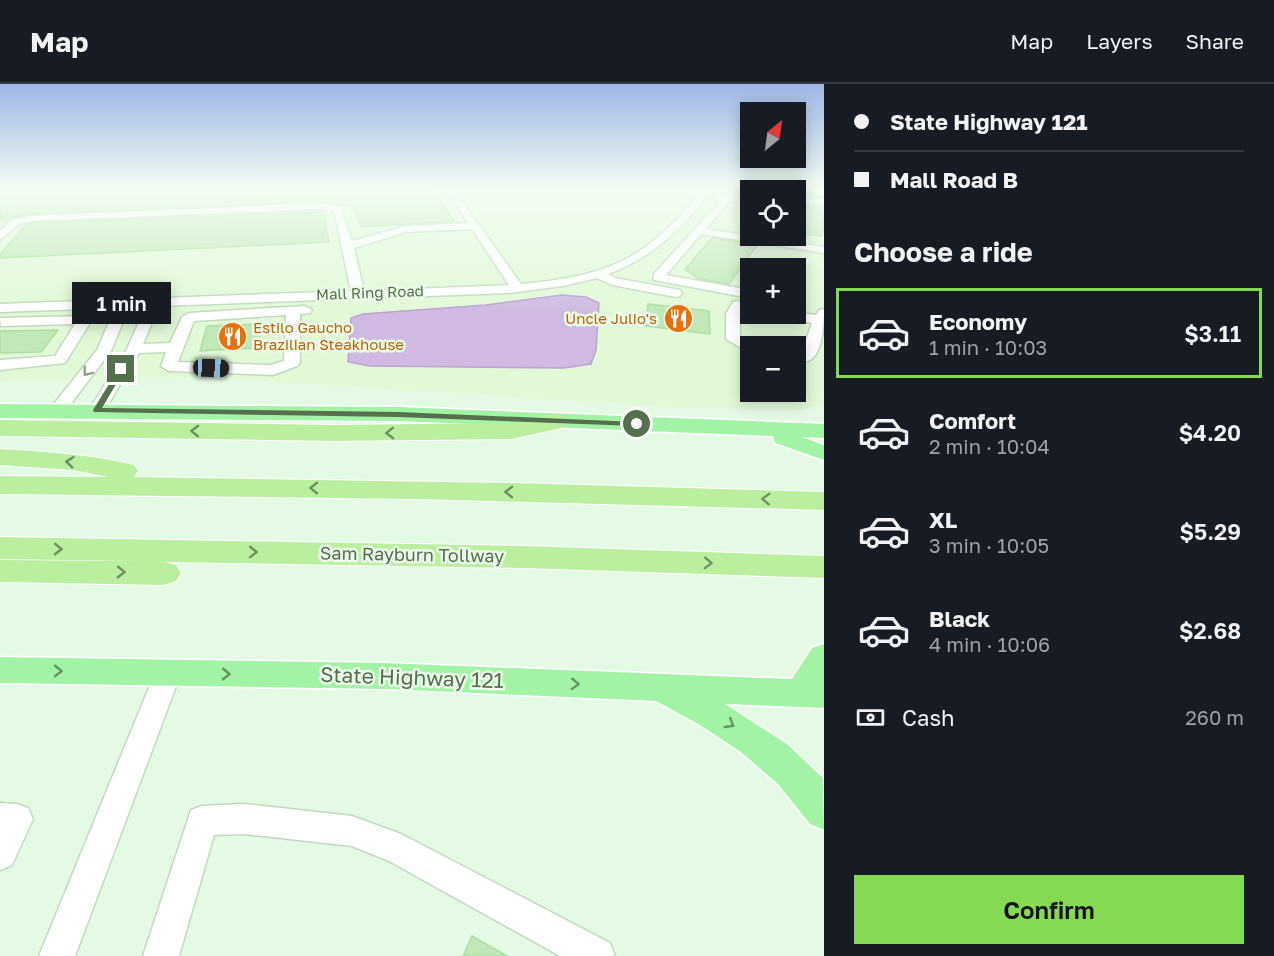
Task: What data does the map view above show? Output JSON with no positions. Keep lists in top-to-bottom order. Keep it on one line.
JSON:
{"streets":{"highway":["Sam Rayburn Tollway"],"main road":["State Highway 121"],"street":["Mall Ring Road"]},"one_way":["State Highway 121"],"places":{"restaurant":["Uncle Julio's","Estilo Gaucho Brazilian Steakhouse"]},"north":"top right","page":{"header":"Map","nav":["Map","Layers","Share"],"banner":["State Highway 121","Mall Road B"],"map_buttons":["+","−"],"heading":"Choose a ride","bubble":"1 min","list":[{"name":"Economy","note":"1 min · 10:03","value":"$3.11"},{"name":"Comfort","note":"2 min · 10:04","value":"$4.20"},{"name":"XL","note":"3 min · 10:05","value":"$5.29"},{"name":"Black","note":"4 min · 10:06","value":"$2.68"}],"pay":["Cash","260 m"],"buttons":"Confirm"}}
